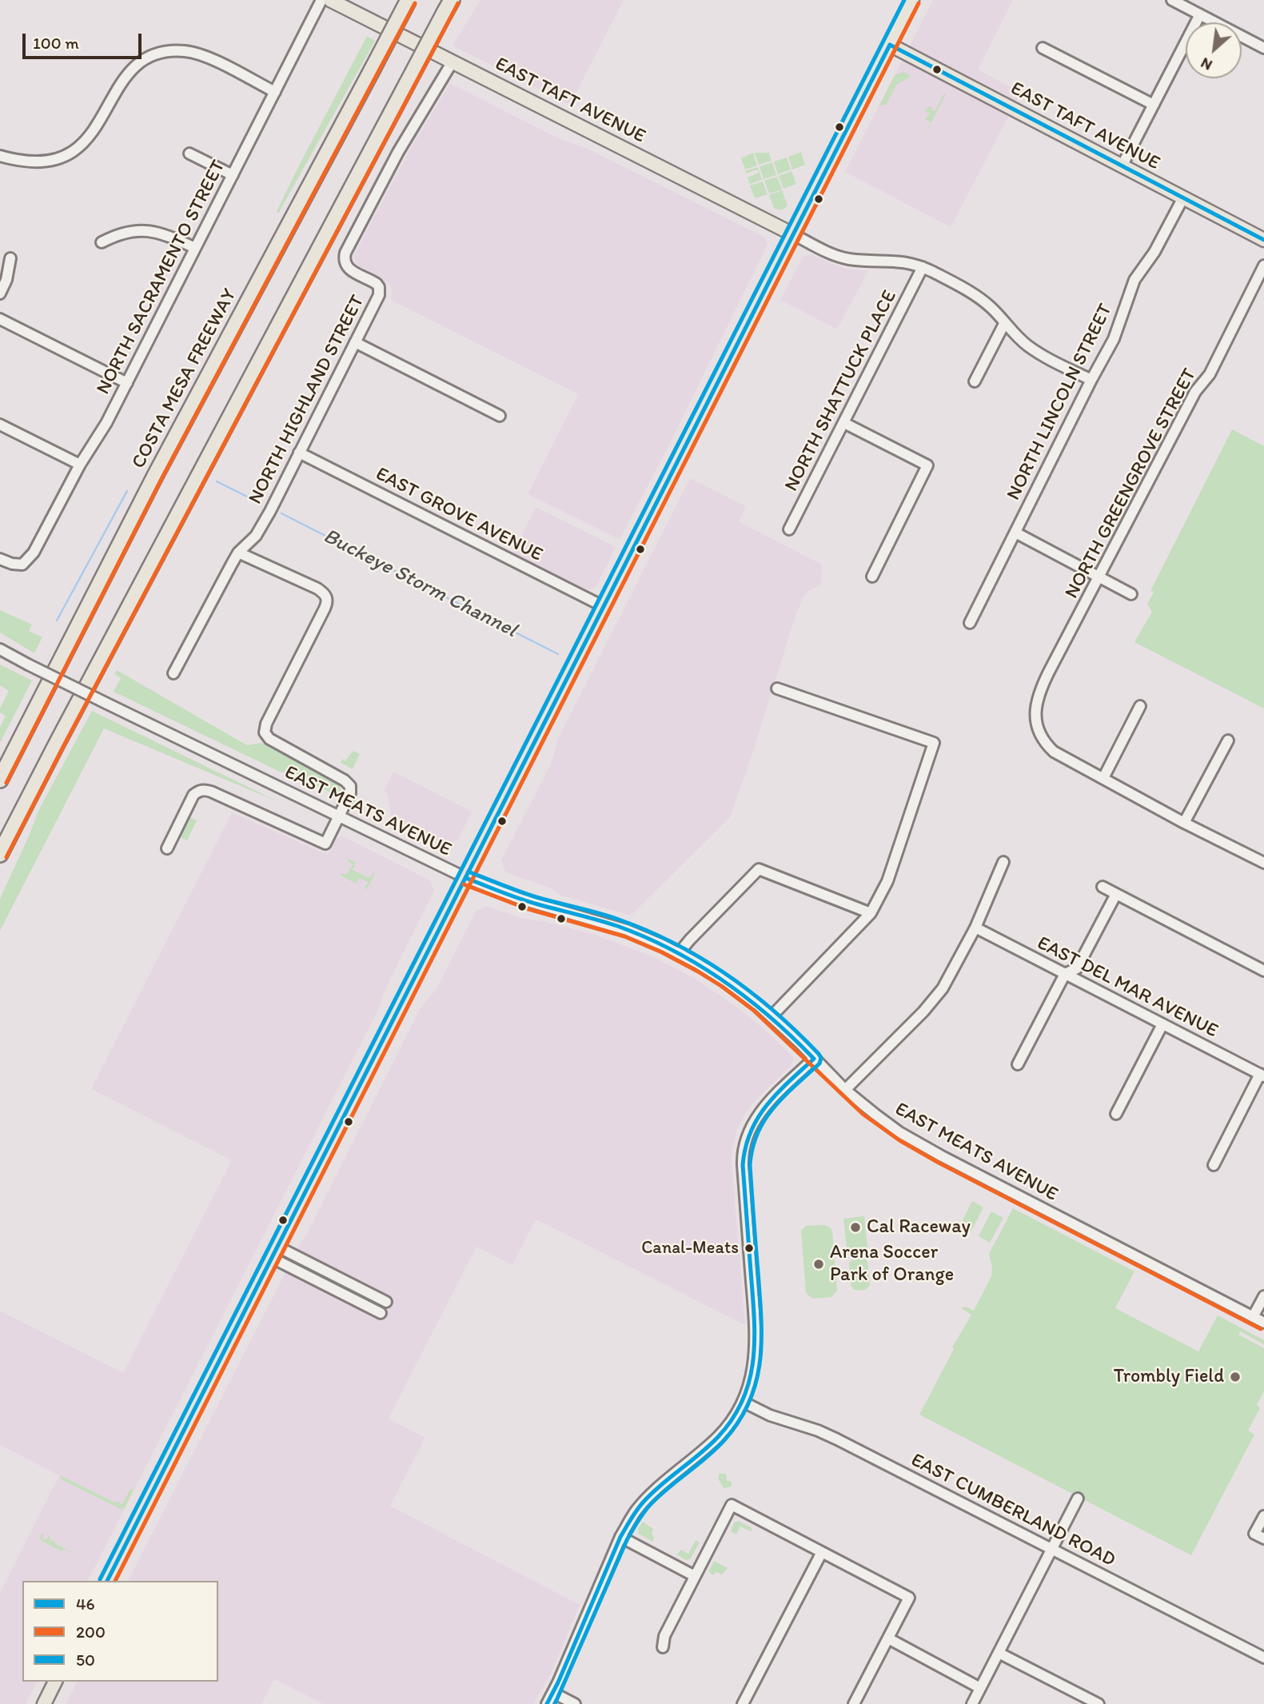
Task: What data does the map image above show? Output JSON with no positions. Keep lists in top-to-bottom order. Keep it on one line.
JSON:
{"streets":{"highway":["COSTA MESA FREEWAY"],"main road":["EAST TAFT AVENUE"],"street":["NORTH SACRAMENTO STREET","NORTH SHATTUCK PLACE","NORTH HIGHLAND STREET","NORTH LINCOLN STREET","NORTH GREENGROVE STREET","EAST GROVE AVENUE","EAST MEATS AVENUE","EAST DEL MAR AVENUE","EAST CUMBERLAND ROAD"]},"crossings":[["EAST TAFT AVENUE","NORTH HIGHLAND STREET"],["EAST TAFT AVENUE","NORTH LINCOLN STREET"],["NORTH HIGHLAND STREET","EAST GROVE AVENUE"]],"water":["Buckeye Storm Channel"],"places":["Cal Raceway","Canal-Meats","Arena Soccer Park of Orange","Trombly Field"],"lines":["transit line 50","transit line 200","transit line 46"],"legend":["46","200","50"],"scale_bar":"100 m","north":"bottom left"}
